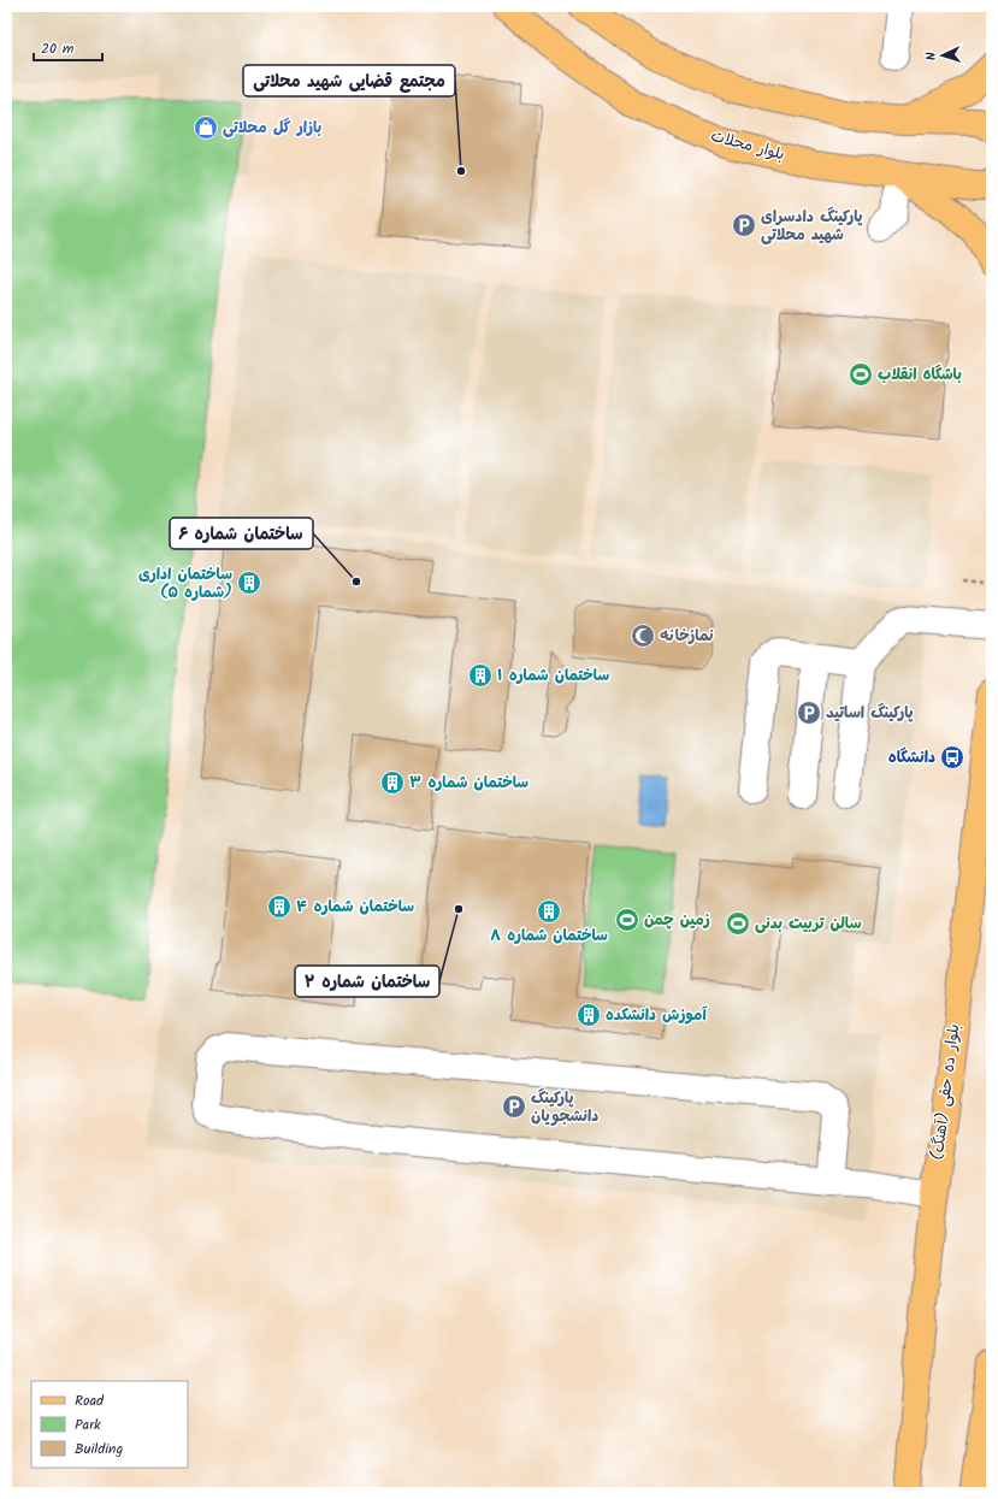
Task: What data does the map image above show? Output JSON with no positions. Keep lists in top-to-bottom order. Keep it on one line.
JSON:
{"streets":{"main road":["بلوار محلات","بلوار ده حقی (آهنگ)"]},"places":{"shop":["بازار گل محلاتی"],"other":["مجتمع قضایی شهید محلاتی","ساختمان شماره ۶","ساختمان شماره ۲"],"parking":["پارکینگ دادسرای شهید محلاتی","پارکینگ اساتید","پارکینگ دانشجویان"],"sports":["باشگاه انقلاب","زمین چمن","سالن تربیت بدنی"],"building":["ساختمان اداری (شماره ۵)","ساختمان شماره ۱","ساختمان شماره ۳","ساختمان شماره ۴","ساختمان شماره ۸","آموزش دانشکده"],"mosque":["نمازخانه"],"bus stop":["دانشگاه"]},"legend":["Road","Park","Building"],"scale_bar":"20 m","north":"left"}
